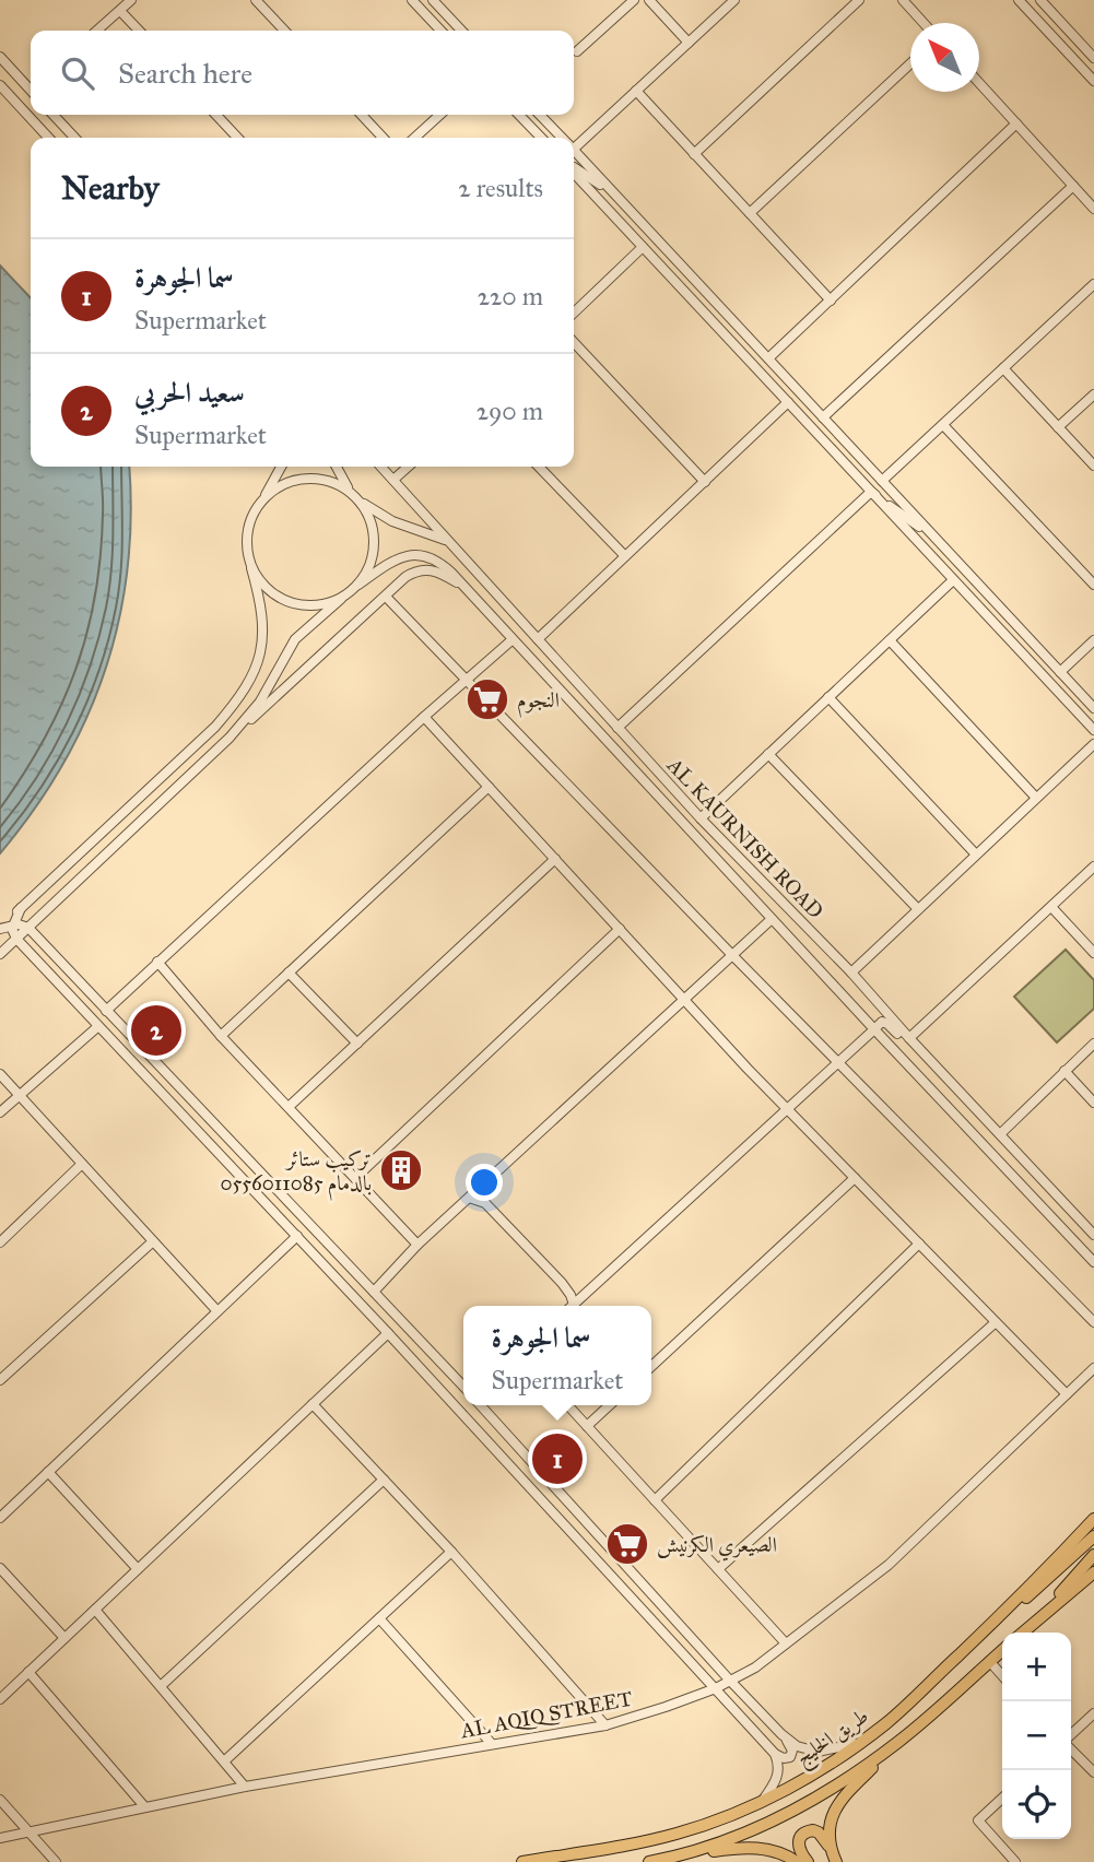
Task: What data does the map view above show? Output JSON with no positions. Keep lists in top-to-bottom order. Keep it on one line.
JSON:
{"streets":{"main road":["طريق الخليج"],"street":["AL KAURNISH ROAD","AL AQIQ STREET"]},"places":{"supermarket":["النجوم","الصيعري الكرنيش"],"building":["تركيب ستائر بالدمام 0556011085"]},"north":"top left","page":{"search":"Search here","heading":["Nearby","2 results"],"list":[{"mark":"1","name":"سما الجوهرة","note":"Supermarket","value":"220 m"},{"mark":"2","name":"سعيد الحربي","note":"Supermarket","value":"290 m"}],"pins":["2","1"],"popup":["سما الجوهرة","Supermarket"],"map_buttons":["+","−"]}}
